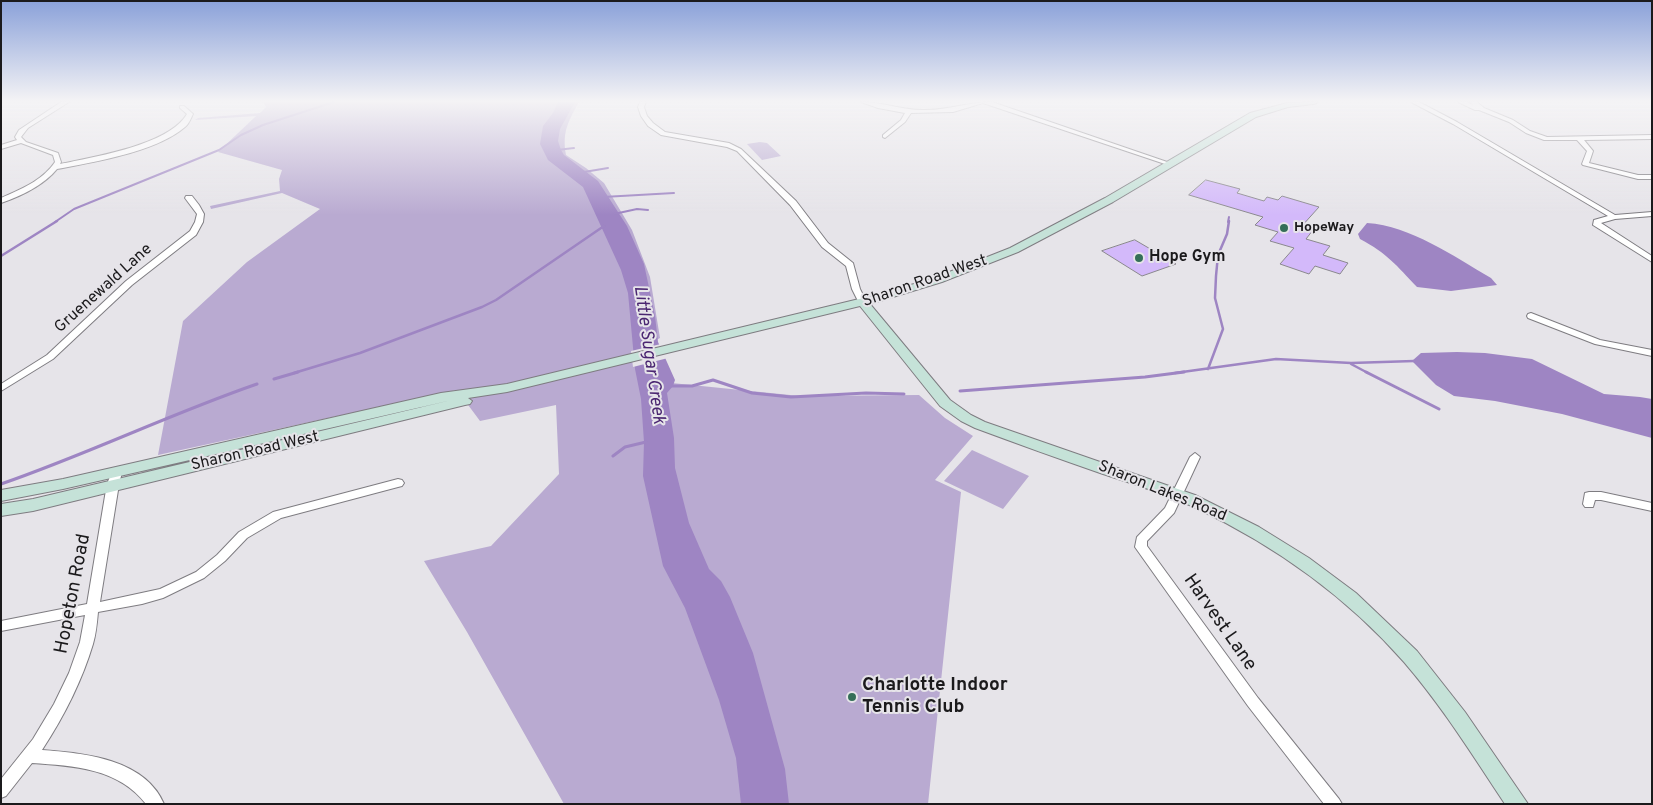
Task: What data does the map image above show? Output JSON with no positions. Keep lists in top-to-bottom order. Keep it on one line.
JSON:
{"streets":{"main road":["Sharon Road West","Sharon Lakes Road"],"street":["Gruenewald Lane","Hopeton Road","Harvest Lane"]},"crossings":[["Sharon Road West","Sharon Lakes Road"],["Sharon Road West","Hopeton Road"],["Sharon Lakes Road","Harvest Lane"]],"water":["Little Sugar Creek"],"places":["HopeWay","Hope Gym","Charlotte Indoor Tennis Club"]}
